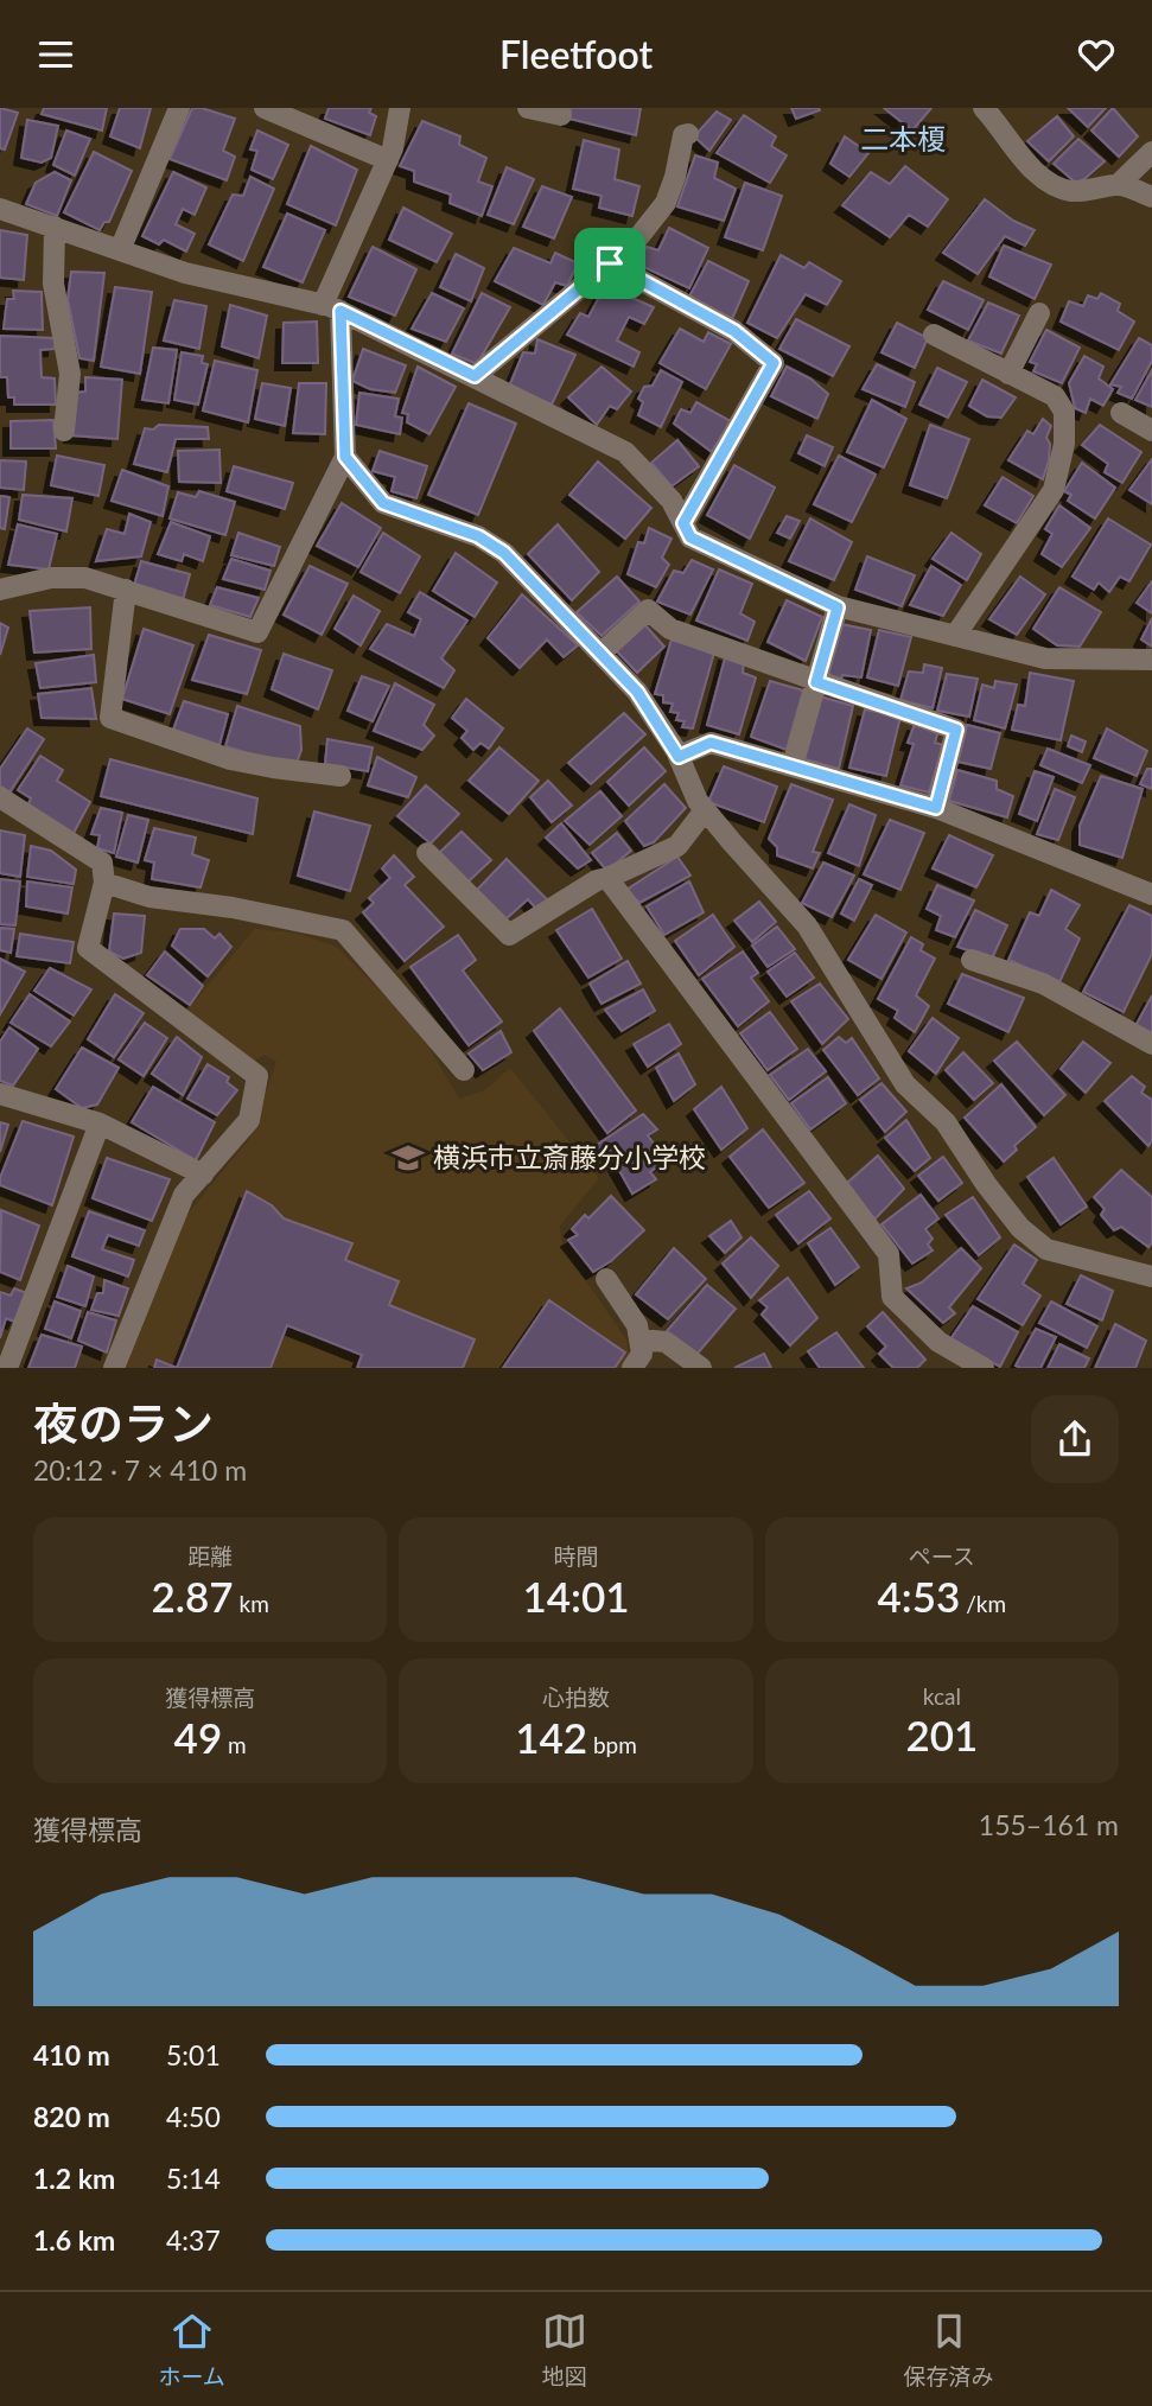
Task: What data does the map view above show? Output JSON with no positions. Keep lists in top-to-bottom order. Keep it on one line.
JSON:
{"districts":["二本榎"],"places":{"school or university":["横浜市立斎藤分小学校"]},"page":{"header":"Fleetfoot","heading":["夜のラン","20:12 · 7 × 410 m"],"stats":[["距離","2.87 km"],["時間","14:01"],["ペース","4:53 /km"],["獲得標高","49 m"],["心拍数","142 bpm"],["kcal","201"]],"chart":["獲得標高","155–161 m"],"list":[{"name":"410 m","note":"5:01"},{"name":"820 m","note":"4:50"},{"name":"1.2 km","note":"5:14"},{"name":"1.6 km","note":"4:37"}],"tabs":["ホーム","地図","保存済み"]}}
